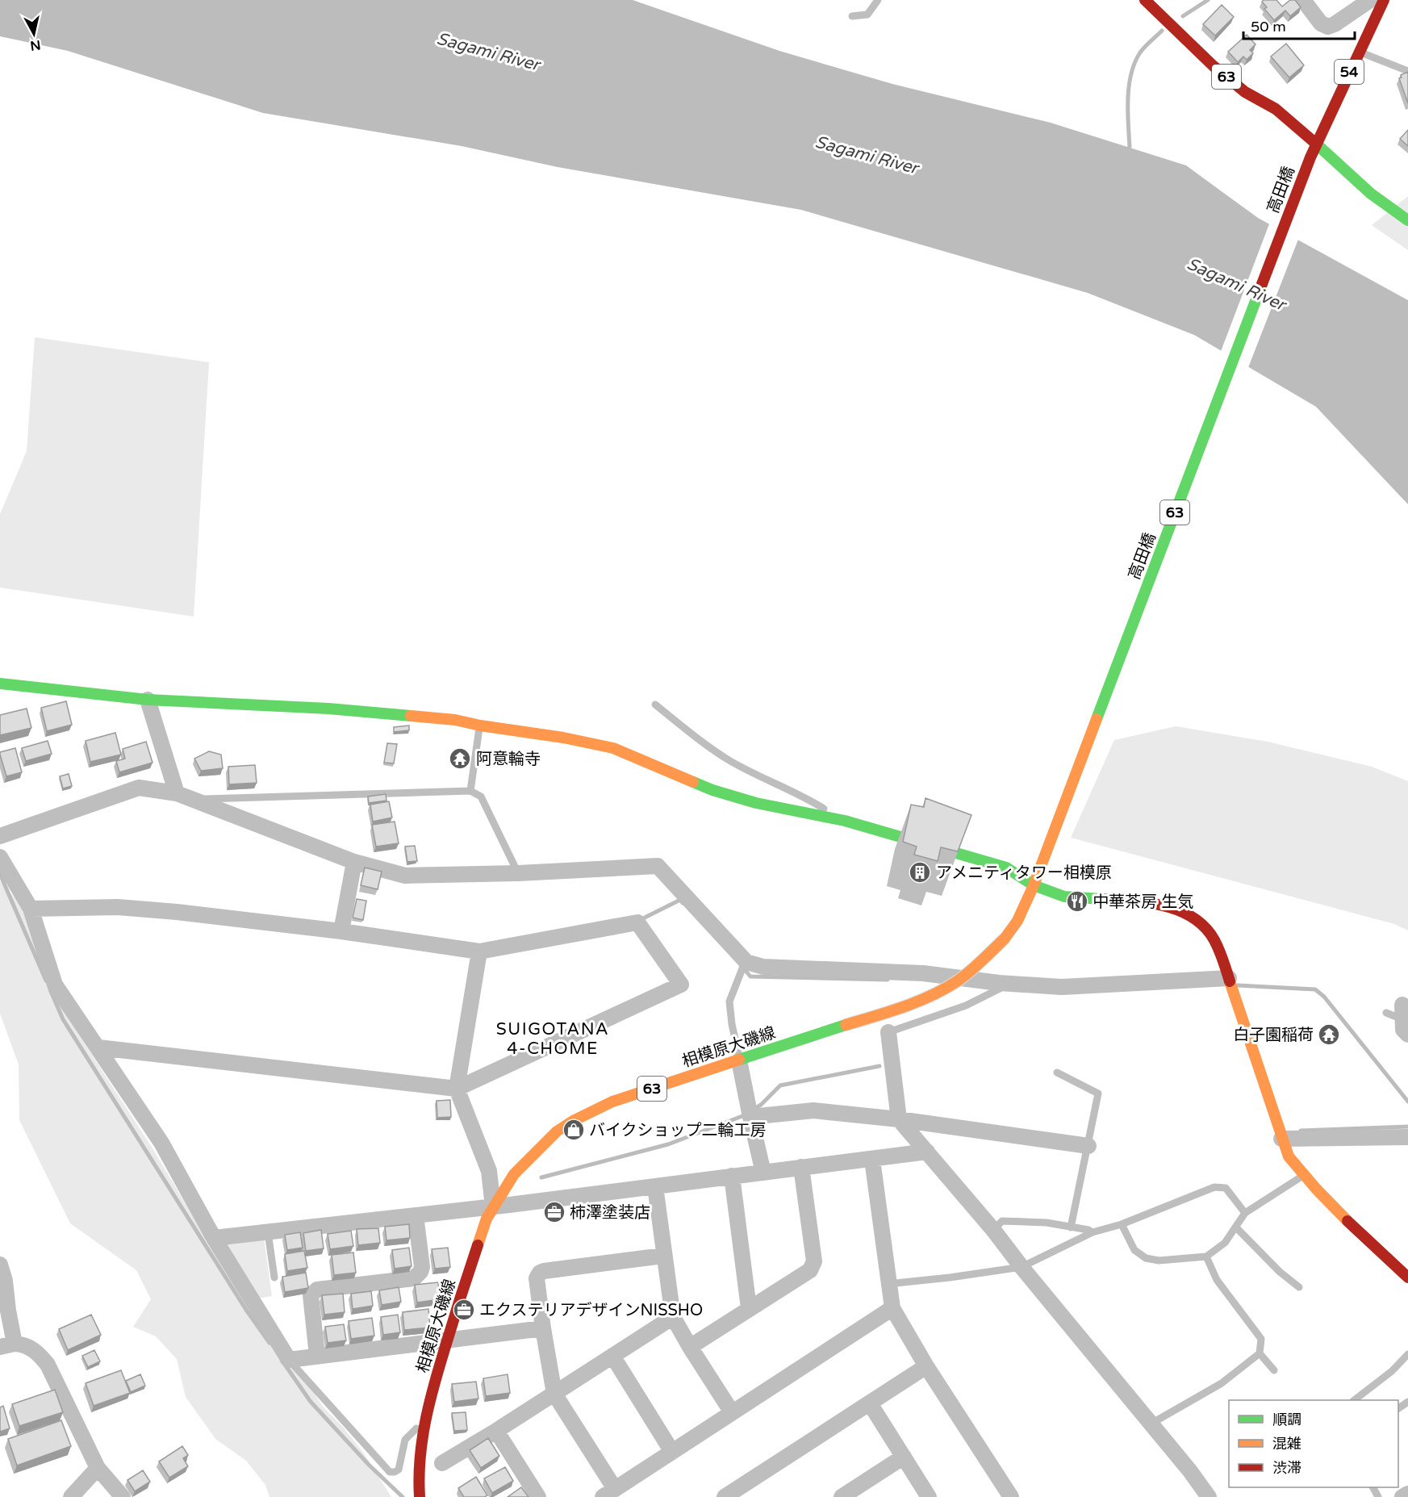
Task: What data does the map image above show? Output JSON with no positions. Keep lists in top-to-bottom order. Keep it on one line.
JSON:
{"streets":{"main road":["54","63","高田橋","相模原大磯線"]},"crossings":[["54","63"],["54","高田橋"],["63","高田橋"],["高田橋","相模原大磯線"]],"districts":["SUIGOTANA 4-CHOME"],"water":["Sagami River"],"places":{"temple":["阿意輪寺","白子園稲荷"],"building":["アメニティタワー相模原"],"restaurant":["中華茶房 生気"],"shop":["バイクショップ二輪工房"],"office":["柿澤塗装店","エクステリアデザインNISSHO"]},"legend":["順調","混雑","渋滞"],"scale_bar":"50 m","north":"bottom"}
